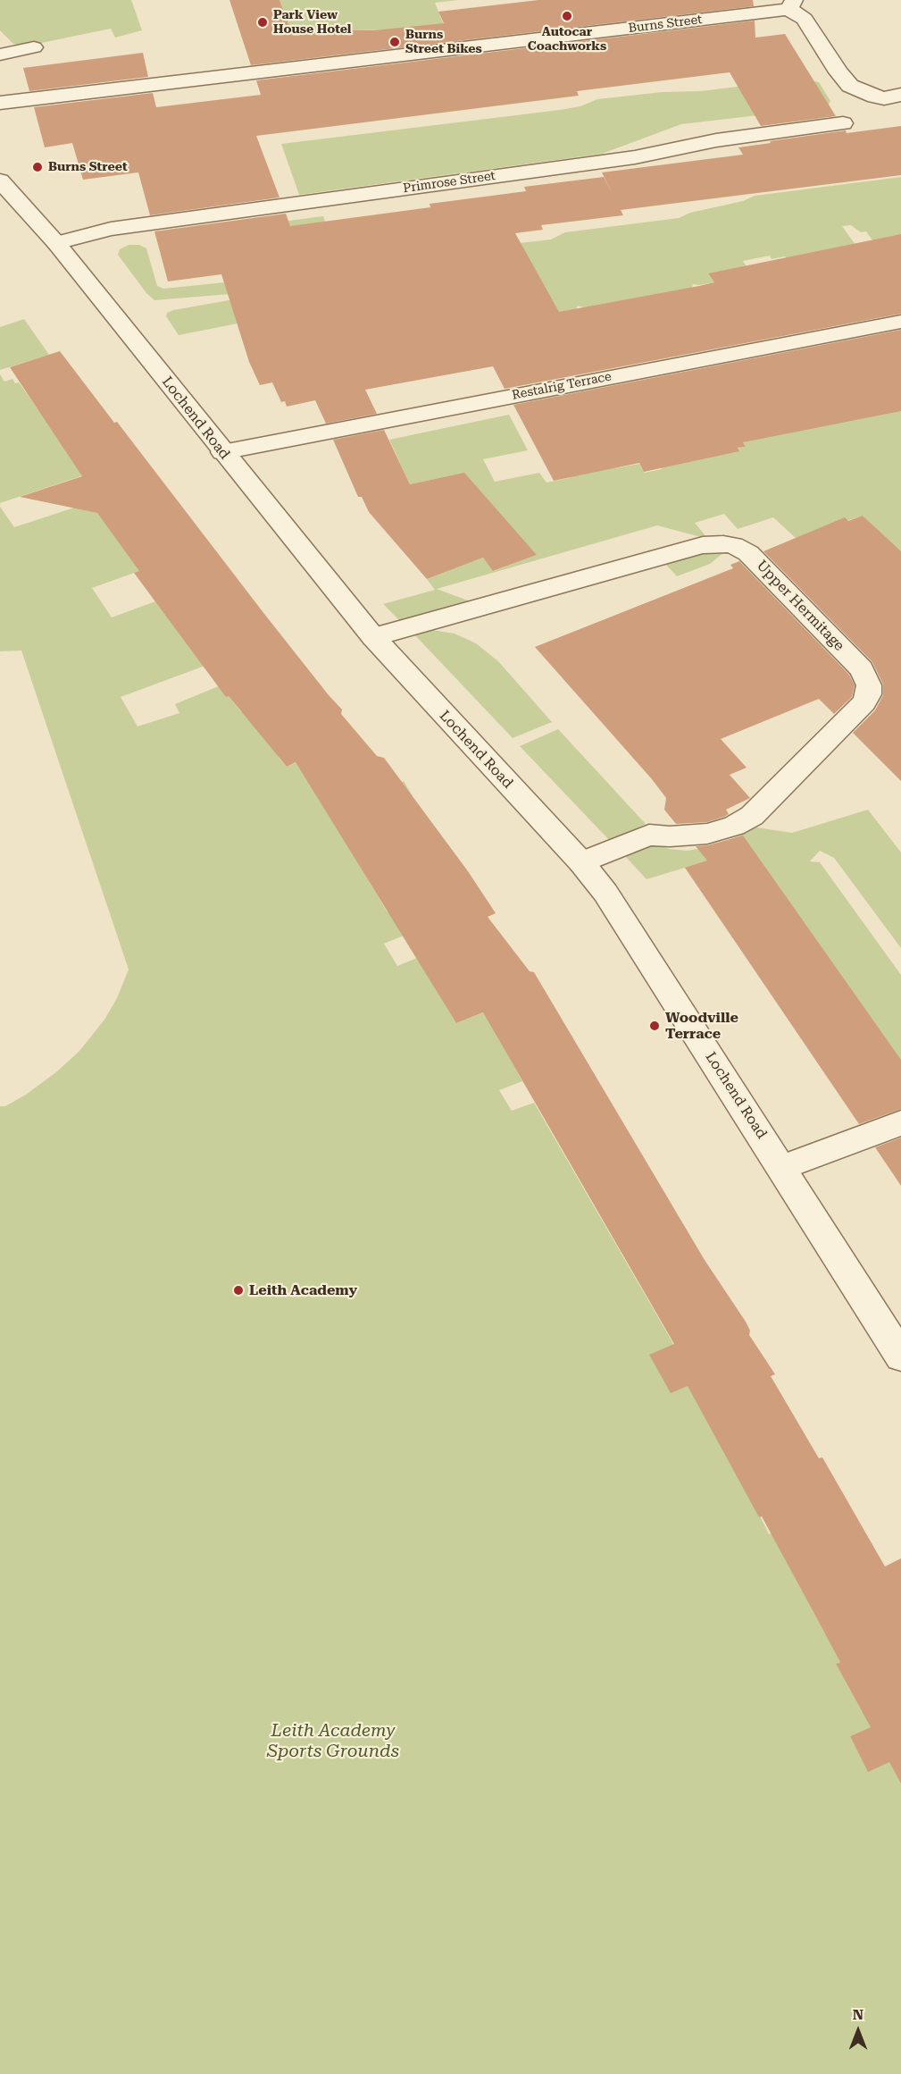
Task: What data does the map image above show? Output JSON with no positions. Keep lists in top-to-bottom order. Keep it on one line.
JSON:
{"streets":{"street":["Burns Street","Primrose Street","Restalrig Terrace","Lochend Road","Upper Hermitage"]},"crossings":[["Primrose Street","Lochend Road"],["Restalrig Terrace","Lochend Road"],["Lochend Road","Upper Hermitage"]],"parks":["Leith Academy Sports Grounds"],"places":["Autocar Coachworks","Park View House Hotel","Burns Street Bikes","Burns Street","Woodville Terrace","Leith Academy"],"north":"top"}
